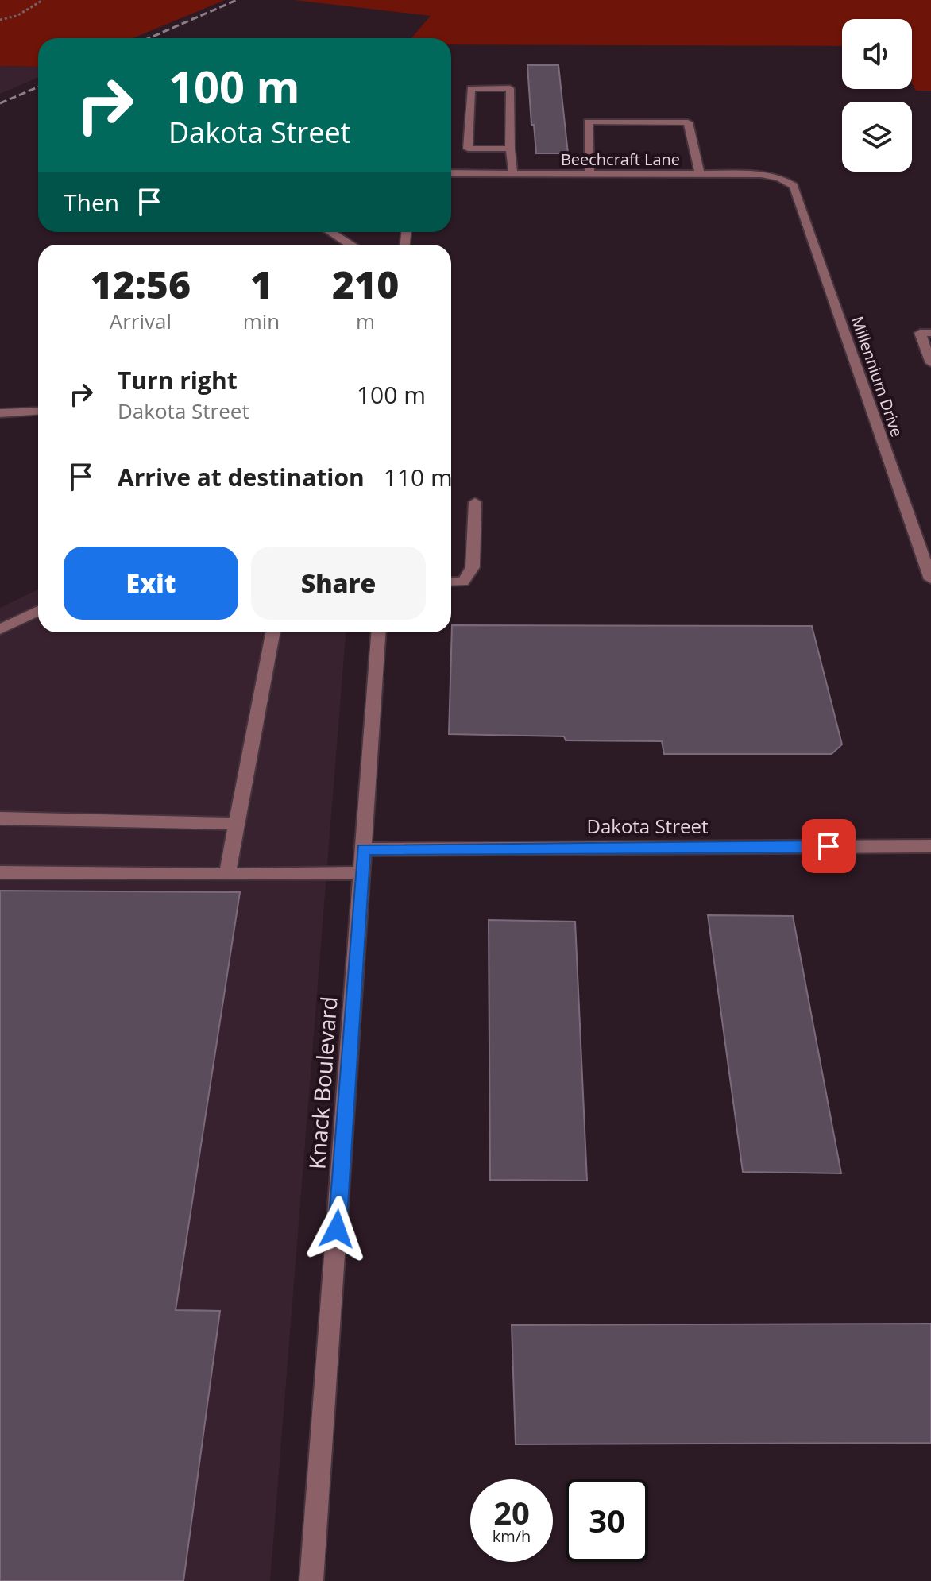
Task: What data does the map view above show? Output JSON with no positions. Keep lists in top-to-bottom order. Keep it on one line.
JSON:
{"streets":{"street":["Beechcraft Lane","Millennium Drive","Dakota Street","Knack Boulevard"]},"crossings":[["Beechcraft Lane","Millennium Drive"],["Dakota Street","Knack Boulevard"]],"page":{"turn":["100 m","Dakota Street"],"then":"Then","eta":["12:56","Arrival","1","min","210","m"],"list":[{"name":"Turn right","note":"Dakota Street","value":"100 m"},{"name":"Arrive at destination","value":"110 m"}],"buttons":["Exit","Share"],"speed":"20 km/h","limit":"30"}}
